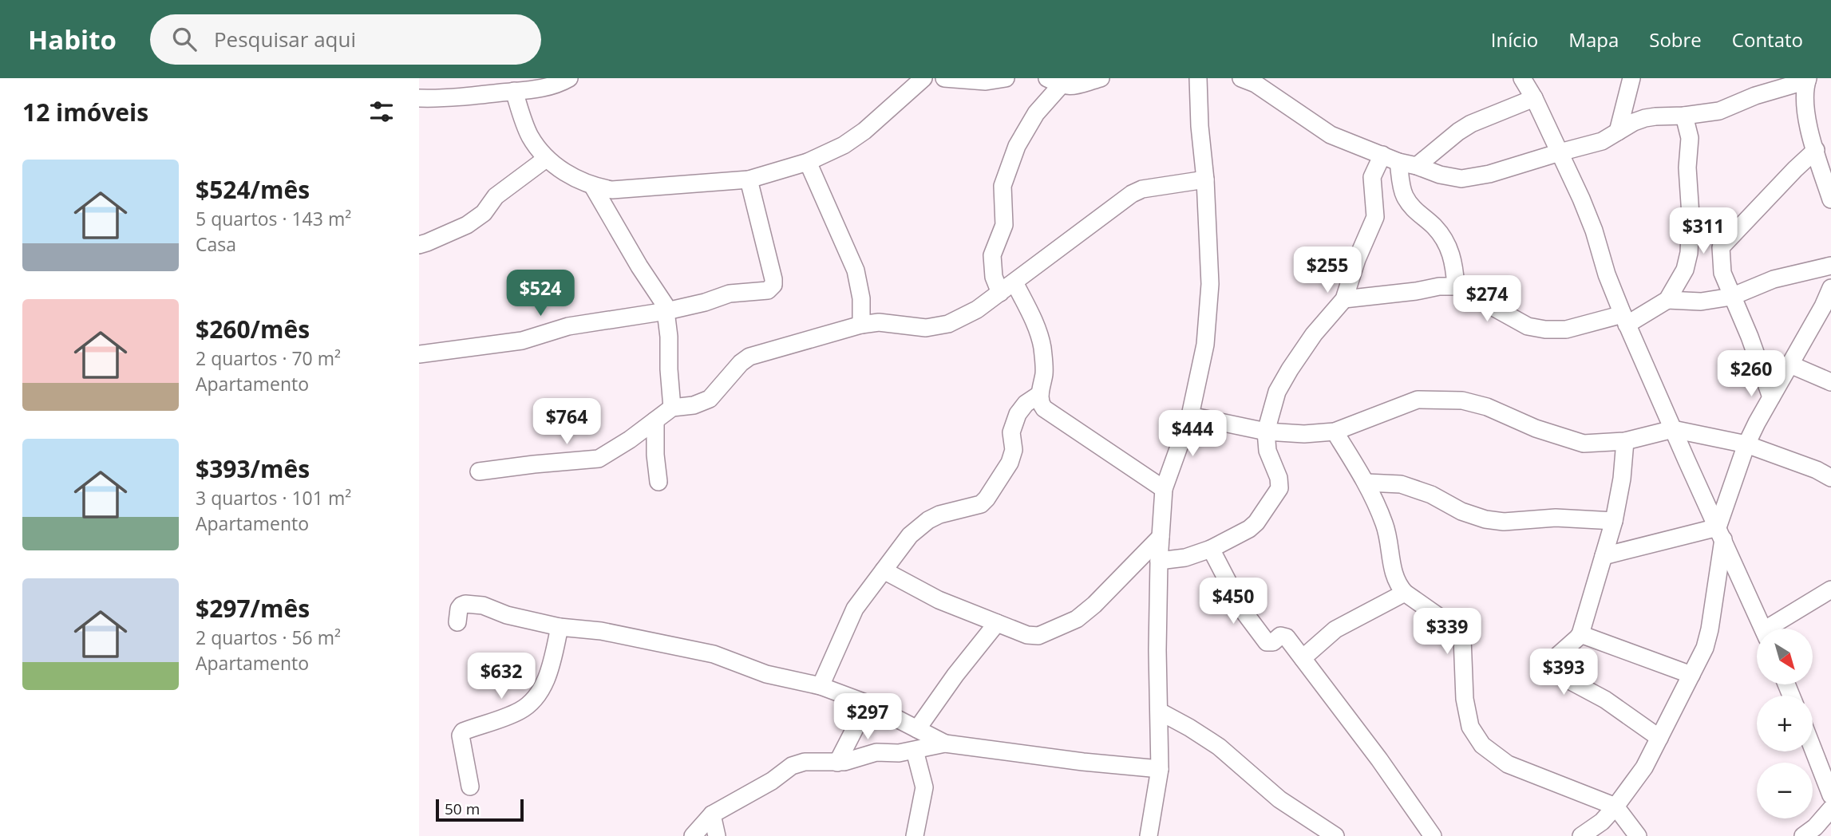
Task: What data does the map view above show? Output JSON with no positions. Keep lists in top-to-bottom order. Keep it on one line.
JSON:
{"scale_bar":"50 m","north":"bottom right","page":{"header":"Habito","search":"Pesquisar aqui","nav":["Início","Mapa","Sobre","Contato"],"heading":"12 imóveis","list":[{"name":"$524/mês","note":"5 quartos · 143 m² · Casa"},{"name":"$260/mês","note":"2 quartos · 70 m² · Apartamento"},{"name":"$393/mês","note":"3 quartos · 101 m² · Apartamento"},{"name":"$297/mês","note":"2 quartos · 56 m² · Apartamento"}],"price":["$311","$255","$524","$274","$260","$764","$444","$450","$339","$393","$632","$297"],"map_buttons":["+","−"],"scale":"50 m"}}
